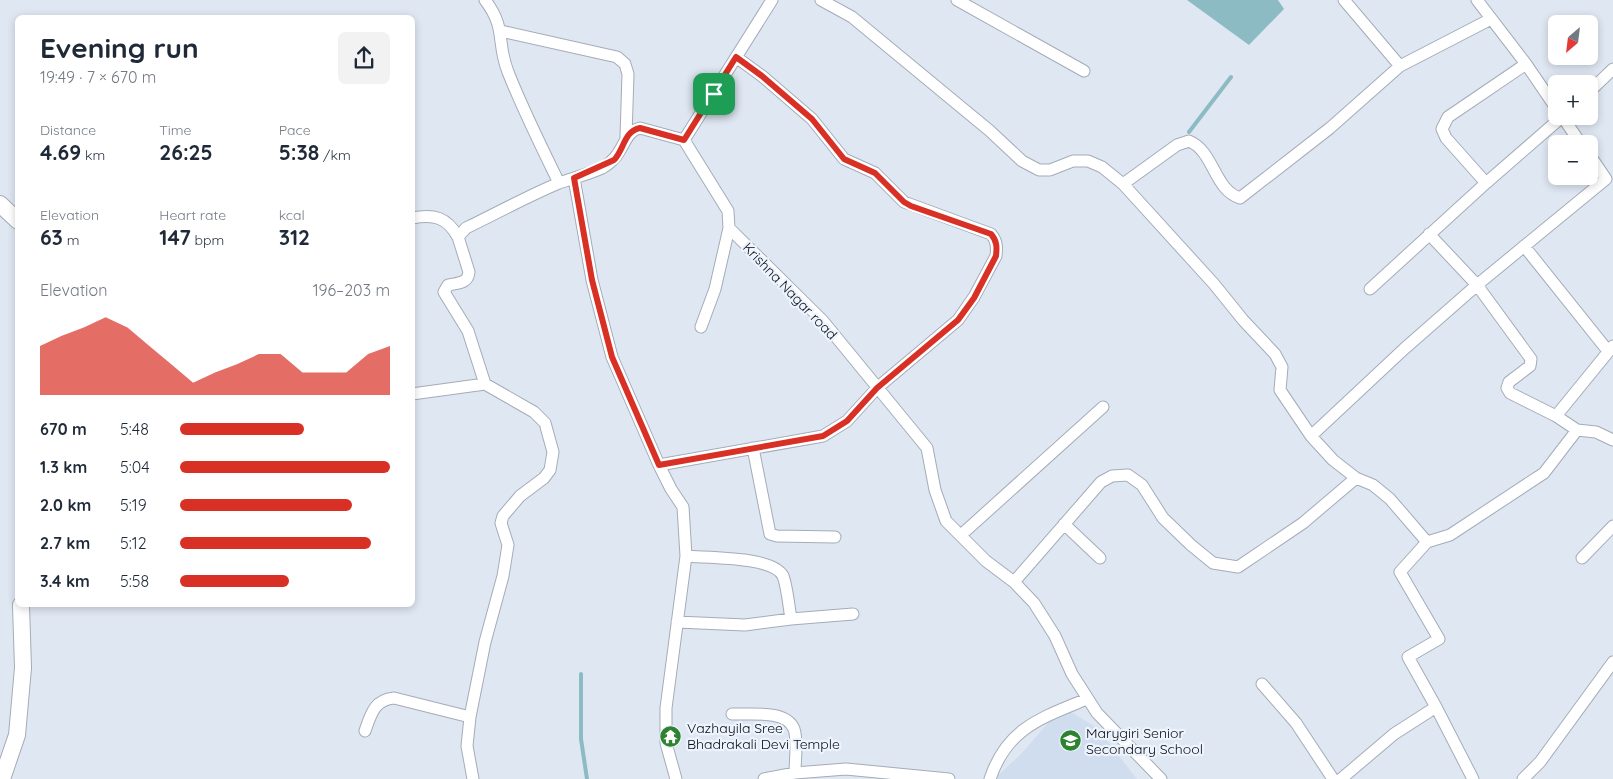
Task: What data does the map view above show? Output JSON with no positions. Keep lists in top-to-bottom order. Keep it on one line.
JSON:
{"streets":{"street":["Krishna Nagar road"]},"places":{"temple":["Vazhayila Sree Bhadrakali Devi Temple"],"school or university":["Marygiri Senior Secondary School"]},"north":"bottom left","page":{"map_buttons":["+","−"],"heading":["Evening run","19:49 · 7 × 670 m"],"stats":[["Distance","4.69 km"],["Time","26:25"],["Pace","5:38 /km"],["Elevation","63 m"],["Heart rate","147 bpm"],["kcal","312"]],"chart":["Elevation","196–203 m"],"list":[{"name":"670 m","note":"5:48"},{"name":"1.3 km","note":"5:04"},{"name":"2.0 km","note":"5:19"},{"name":"2.7 km","note":"5:12"},{"name":"3.4 km","note":"5:58"}]}}
